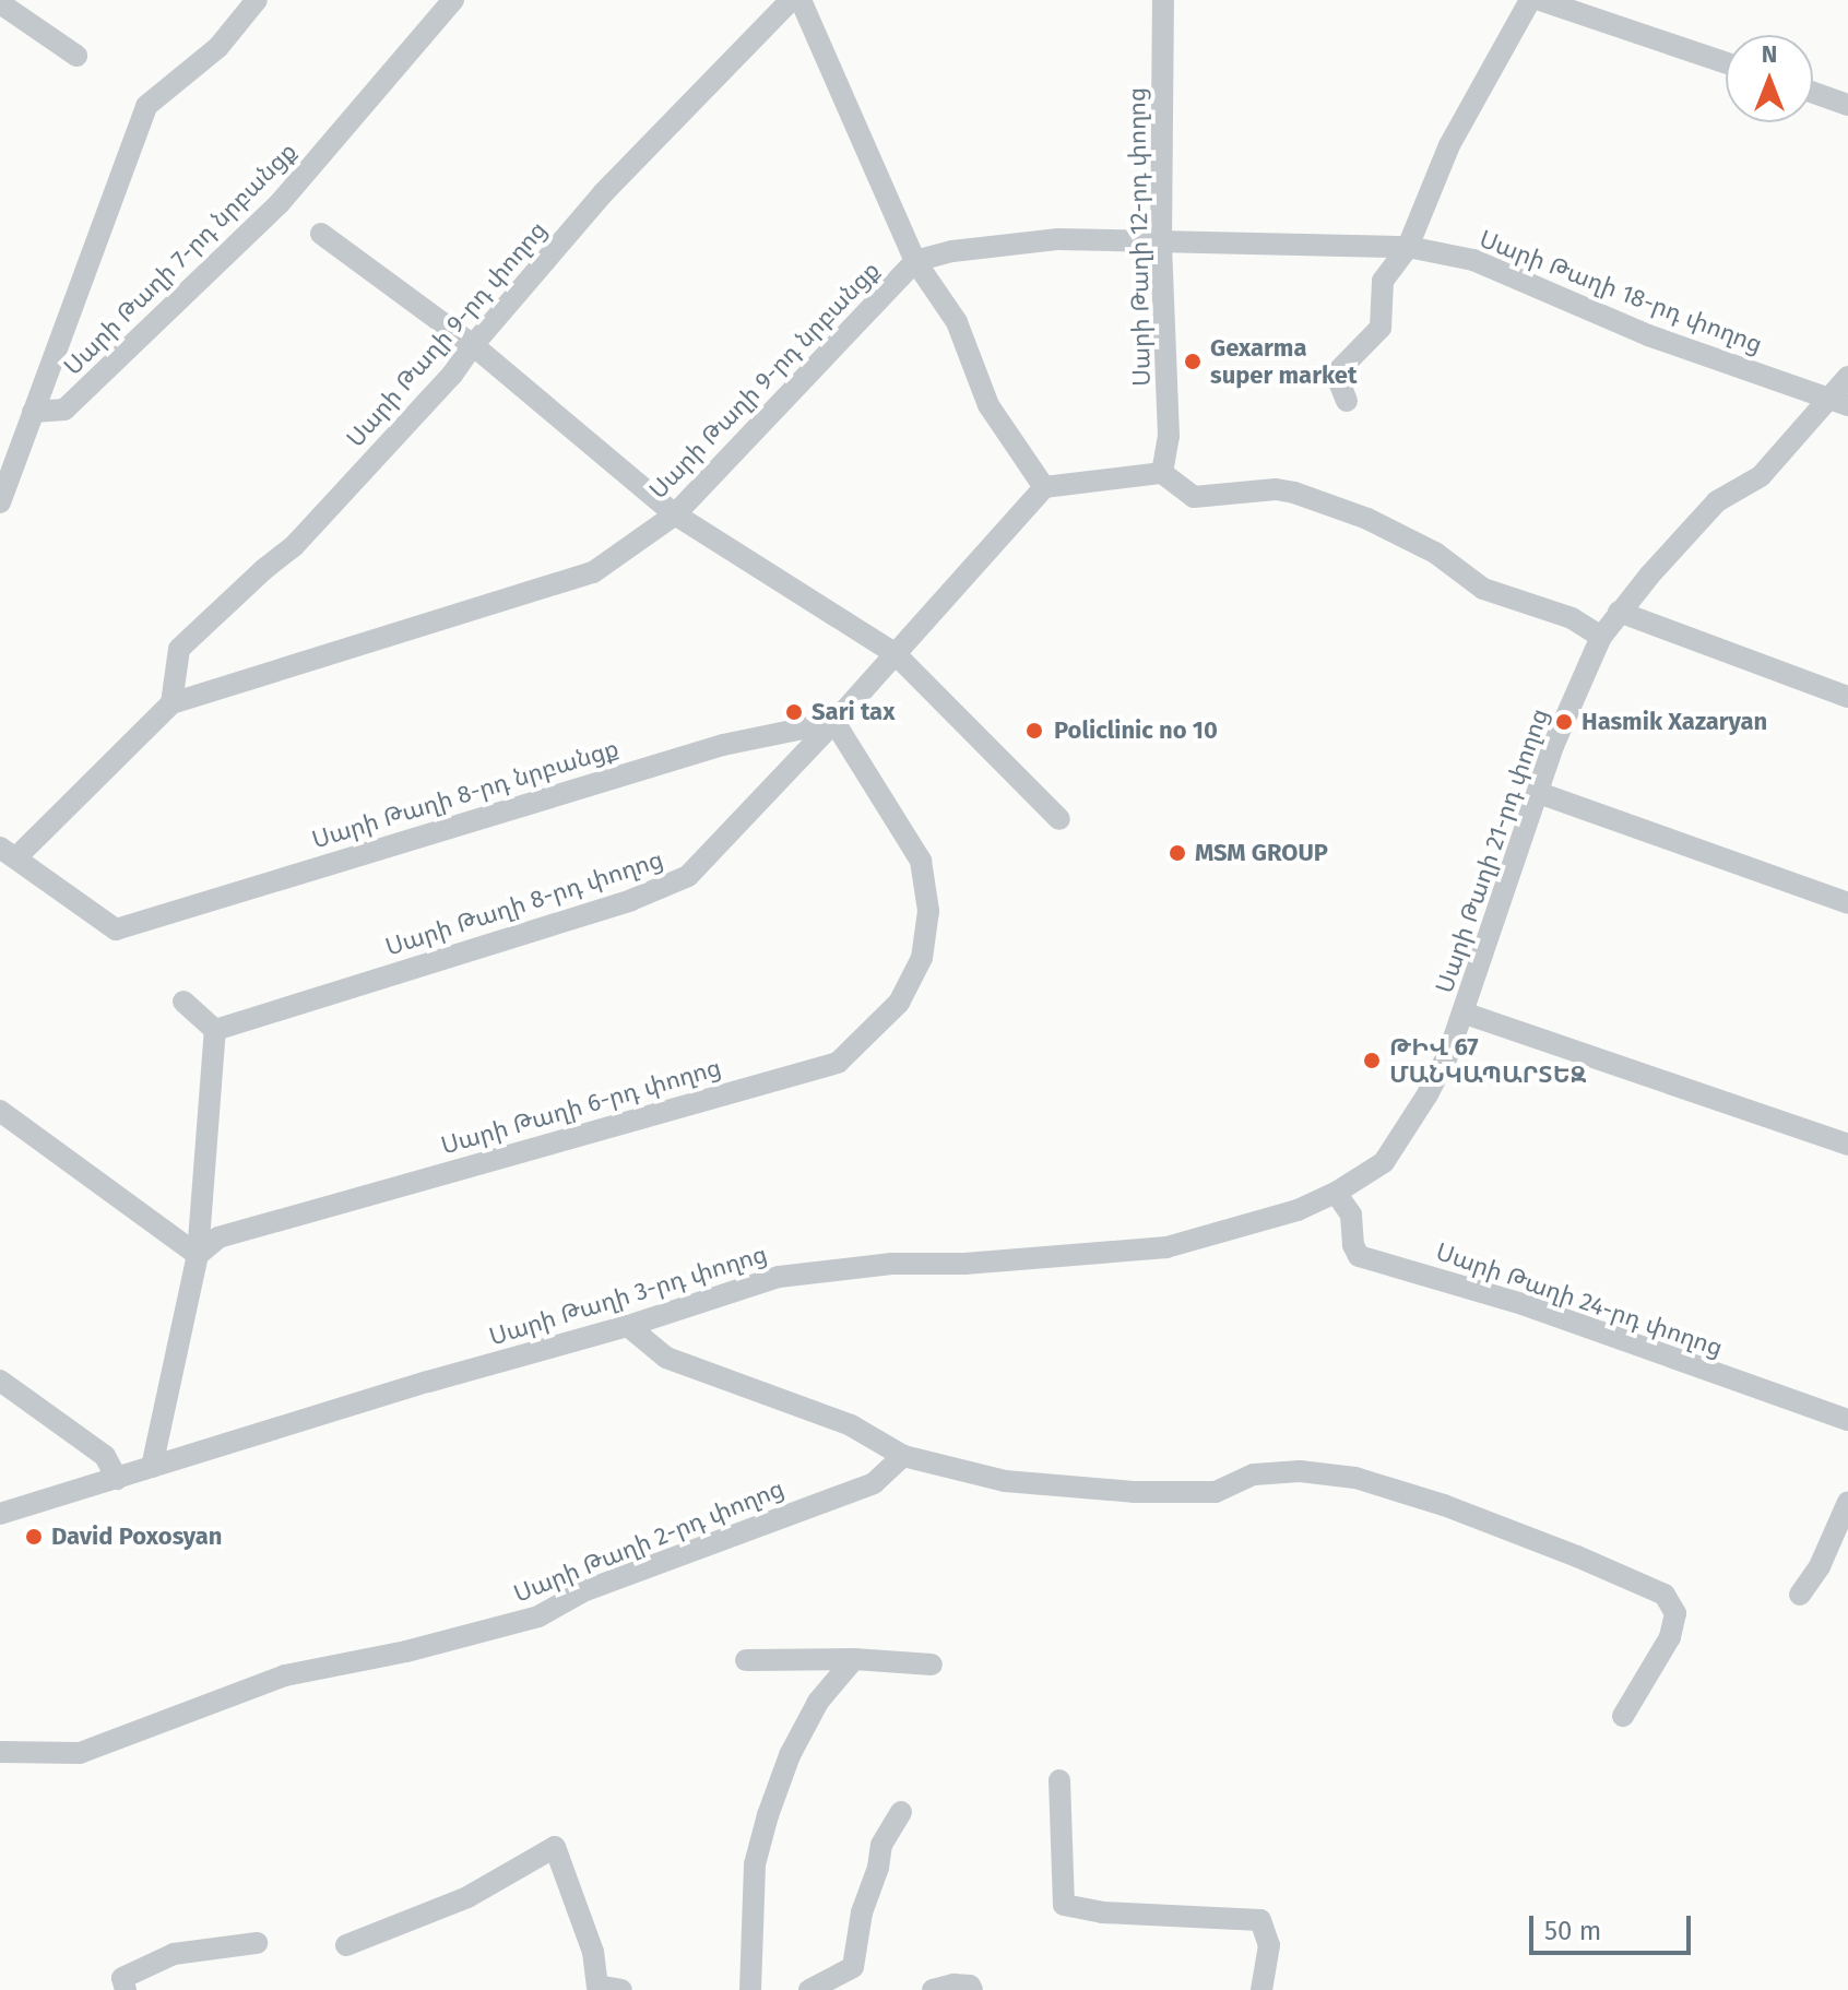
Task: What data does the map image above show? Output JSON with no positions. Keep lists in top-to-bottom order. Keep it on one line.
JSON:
{"streets":{"street":["Սարի Թաղի 12-րդ փողոց","Սարի Թաղի 7-րդ նրբանցք","Սարի Թաղի 18-րդ փողոց","Սարի Թաղի 9-րդ փողոց","Սարի Թաղի 9-րդ նրբանցք","Սարի Թաղի 8-րդ նրբանցք","Սարի Թաղի 21-րդ փողոց","Սարի Թաղի 8-րդ փողոց","Սարի Թաղի 6-րդ փողոց","Սարի Թաղի 3-րդ փողոց","Սարի Թաղի 24-րդ փողոց","Սարի Թաղի 2-րդ փողոց"]},"crossings":[["Սարի Թաղի 12-րդ փողոց","Սարի Թաղի 18-րդ փողոց"],["Սարի Թաղի 12-րդ փողոց","Սարի Թաղի 9-րդ նրբանցք"],["Սարի Թաղի 18-րդ փողոց","Սարի Թաղի 9-րդ նրբանցք"],["Սարի Թաղի 18-րդ փողոց","Սարի Թաղի 21-րդ փողոց"],["Սարի Թաղի 9-րդ փողոց","Սարի Թաղի 9-րդ նրբանցք"],["Սարի Թաղի 8-րդ նրբանցք","Սարի Թաղի 8-րդ փողոց"],["Սարի Թաղի 8-րդ նրբանցք","Սարի Թաղի 6-րդ փողոց"],["Սարի Թաղի 21-րդ փողոց","Սարի Թաղի 3-րդ փողոց"],["Սարի Թաղի 21-րդ փողոց","Սարի Թաղի 24-րդ փողոց"],["Սարի Թաղի 8-րդ փողոց","Սարի Թաղի 6-րդ փողոց"],["Սարի Թաղի 3-րդ փողոց","Սարի Թաղի 24-րդ փողոց"]],"places":["Gexarma super market","Sari tax","Hasmik Xazaryan","Policlinic no 10","MSM GROUP","ԹԻՎ 67 ՄԱՆԿԱՊԱՐՏԵԶ","David Poxosyan"],"scale_bar":"50 m","north":"top"}
